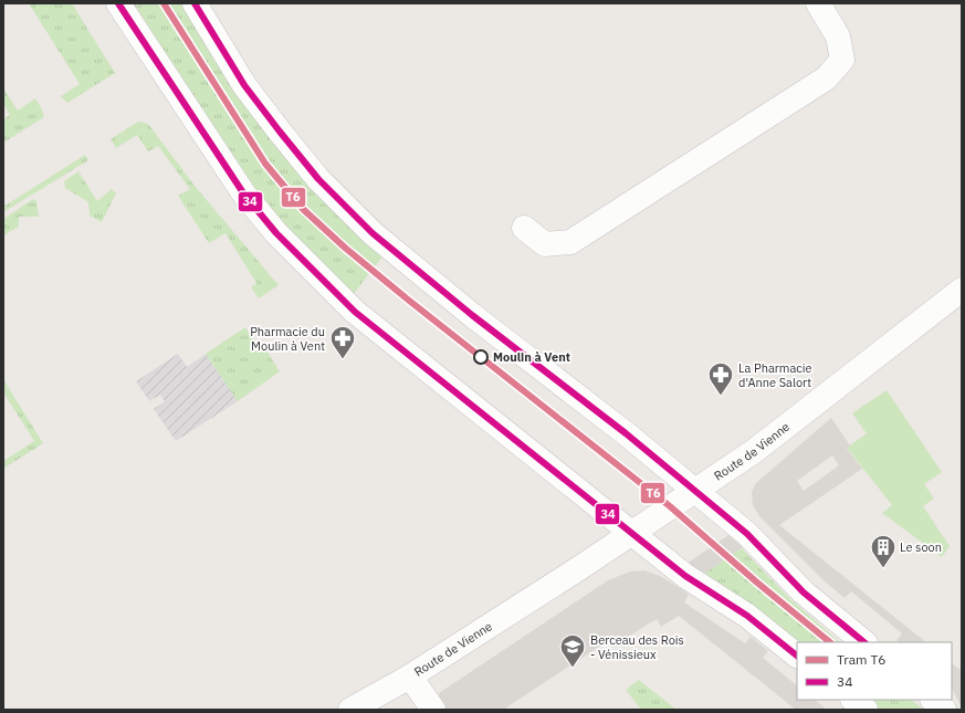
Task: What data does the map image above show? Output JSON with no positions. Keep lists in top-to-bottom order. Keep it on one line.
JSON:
{"streets":{"street":["Route de Vienne"]},"places":{"other":["Moulin à Vent"],"pharmacy":["Pharmacie du Moulin à Vent","La Pharmacie d'Anne Salort"],"building":["Le soon"],"school or university":["Berceau des Rois - Vénissieux"]},"lines":["tram line T6","transit line 34"],"legend":["Tram T6","34"]}
